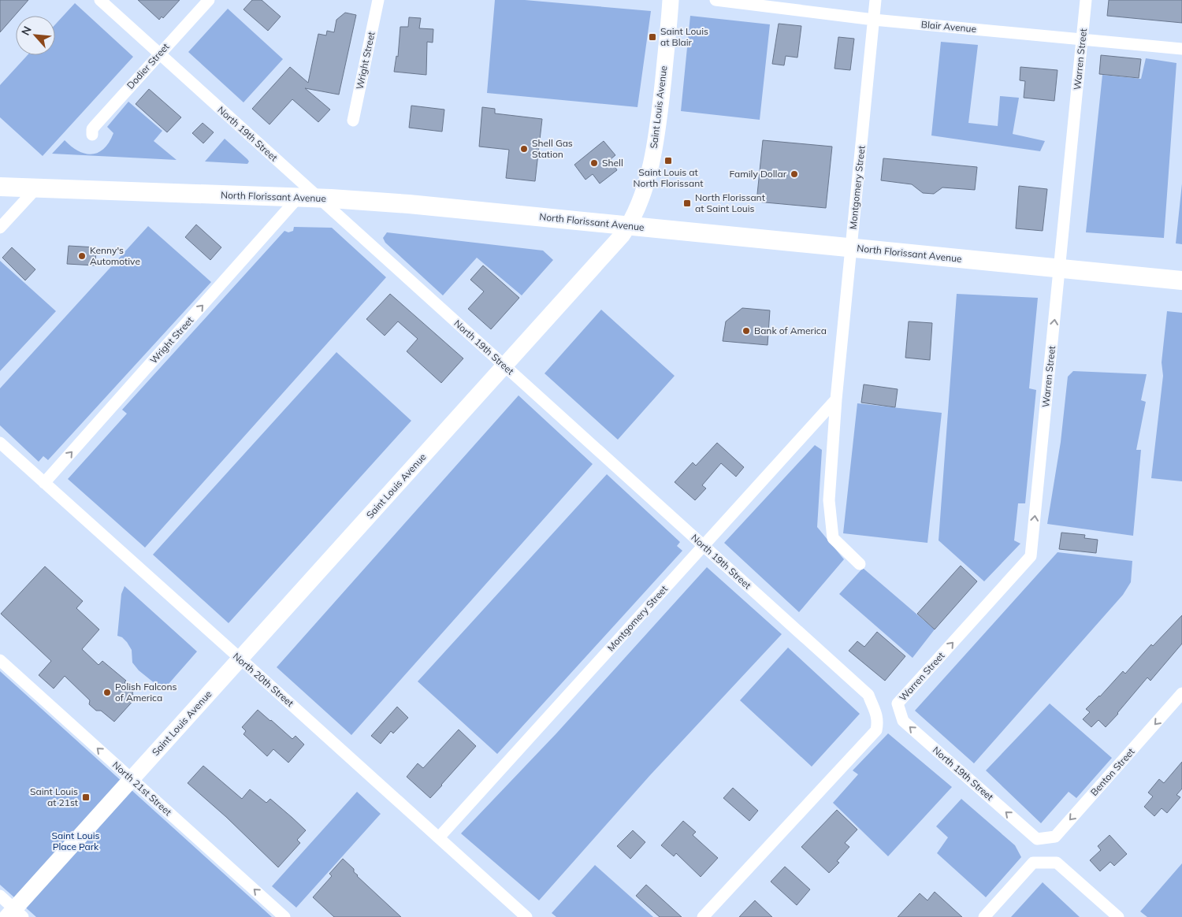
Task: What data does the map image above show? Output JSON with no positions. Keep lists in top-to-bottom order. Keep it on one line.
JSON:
{"streets":{"main road":["North Florissant Avenue"],"street":["Blair Avenue","Warren Street","Wright Street","Dodier Street","Saint Louis Avenue","North 19th Street","Montgomery Street","North 20th Street","Benton Street","North 21st Street"]},"crossings":[["Blair Avenue","Warren Street"],["Blair Avenue","Montgomery Street"],["Warren Street","North 19th Street"],["Warren Street","North Florissant Avenue"],["Wright Street","North Florissant Avenue"],["Wright Street","North 20th Street"],["Dodier Street","North 19th Street"],["Saint Louis Avenue","North 19th Street"],["Saint Louis Avenue","North Florissant Avenue"],["Saint Louis Avenue","North 20th Street"],["Saint Louis Avenue","North 21st Street"],["North 19th Street","Montgomery Street"],["North 19th Street","North Florissant Avenue"],["North 19th Street","Benton Street"],["Montgomery Street","North Florissant Avenue"],["Montgomery Street","North 20th Street"]],"one_way":["Warren Street","Wright Street","Benton Street","North 21st Street"],"parks":["Saint Louis Place Park"],"places":{"transit":["Saint Louis at Blair","Saint Louis at North Florissant","North Florissant at Saint Louis","Saint Louis at 21st"],"other":["Shell Gas Station","Shell","Family Dollar","Kenny's Automotive","Bank of America","Polish Falcons of America"]},"north":"top left"}
